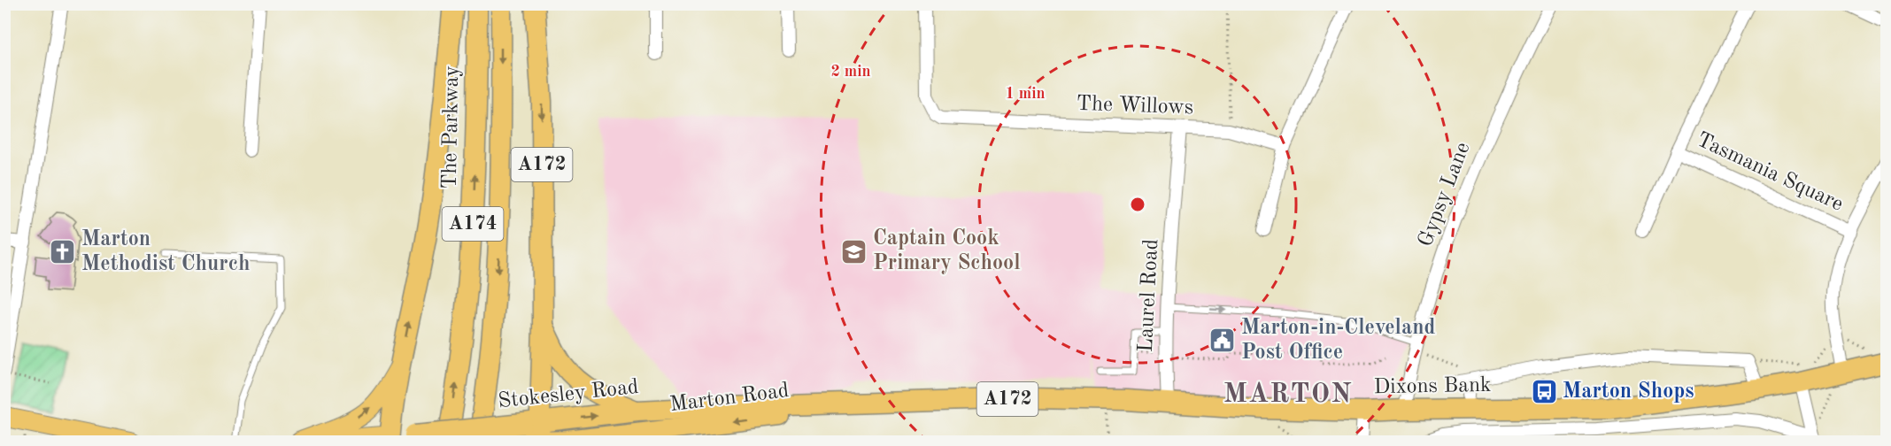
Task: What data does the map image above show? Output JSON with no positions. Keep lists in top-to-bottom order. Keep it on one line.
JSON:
{"streets":{"highway":["The Parkway","A172","A174","Dixons Bank","Stokesley Road","Marton Road"],"street":["The Willows","Tasmania Square","Gypsy Lane","Laurel Road"]},"crossings":[["The Willows","Laurel Road"],["A172","Stokesley Road"],["A172","Marton Road"],["Gypsy Lane","Dixons Bank"],["A174","Stokesley Road"],["Laurel Road","Dixons Bank"],["Dixons Bank","Marton Road"],["Stokesley Road","Marton Road"]],"districts":["MARTON"],"places":{"school or university":["Captain Cook Primary School"],"church":["Marton Methodist Church"],"public building":["Marton-in-Cleveland Post Office"],"bus stop":["Marton Shops"]},"rings":["2 min","1 min"]}
